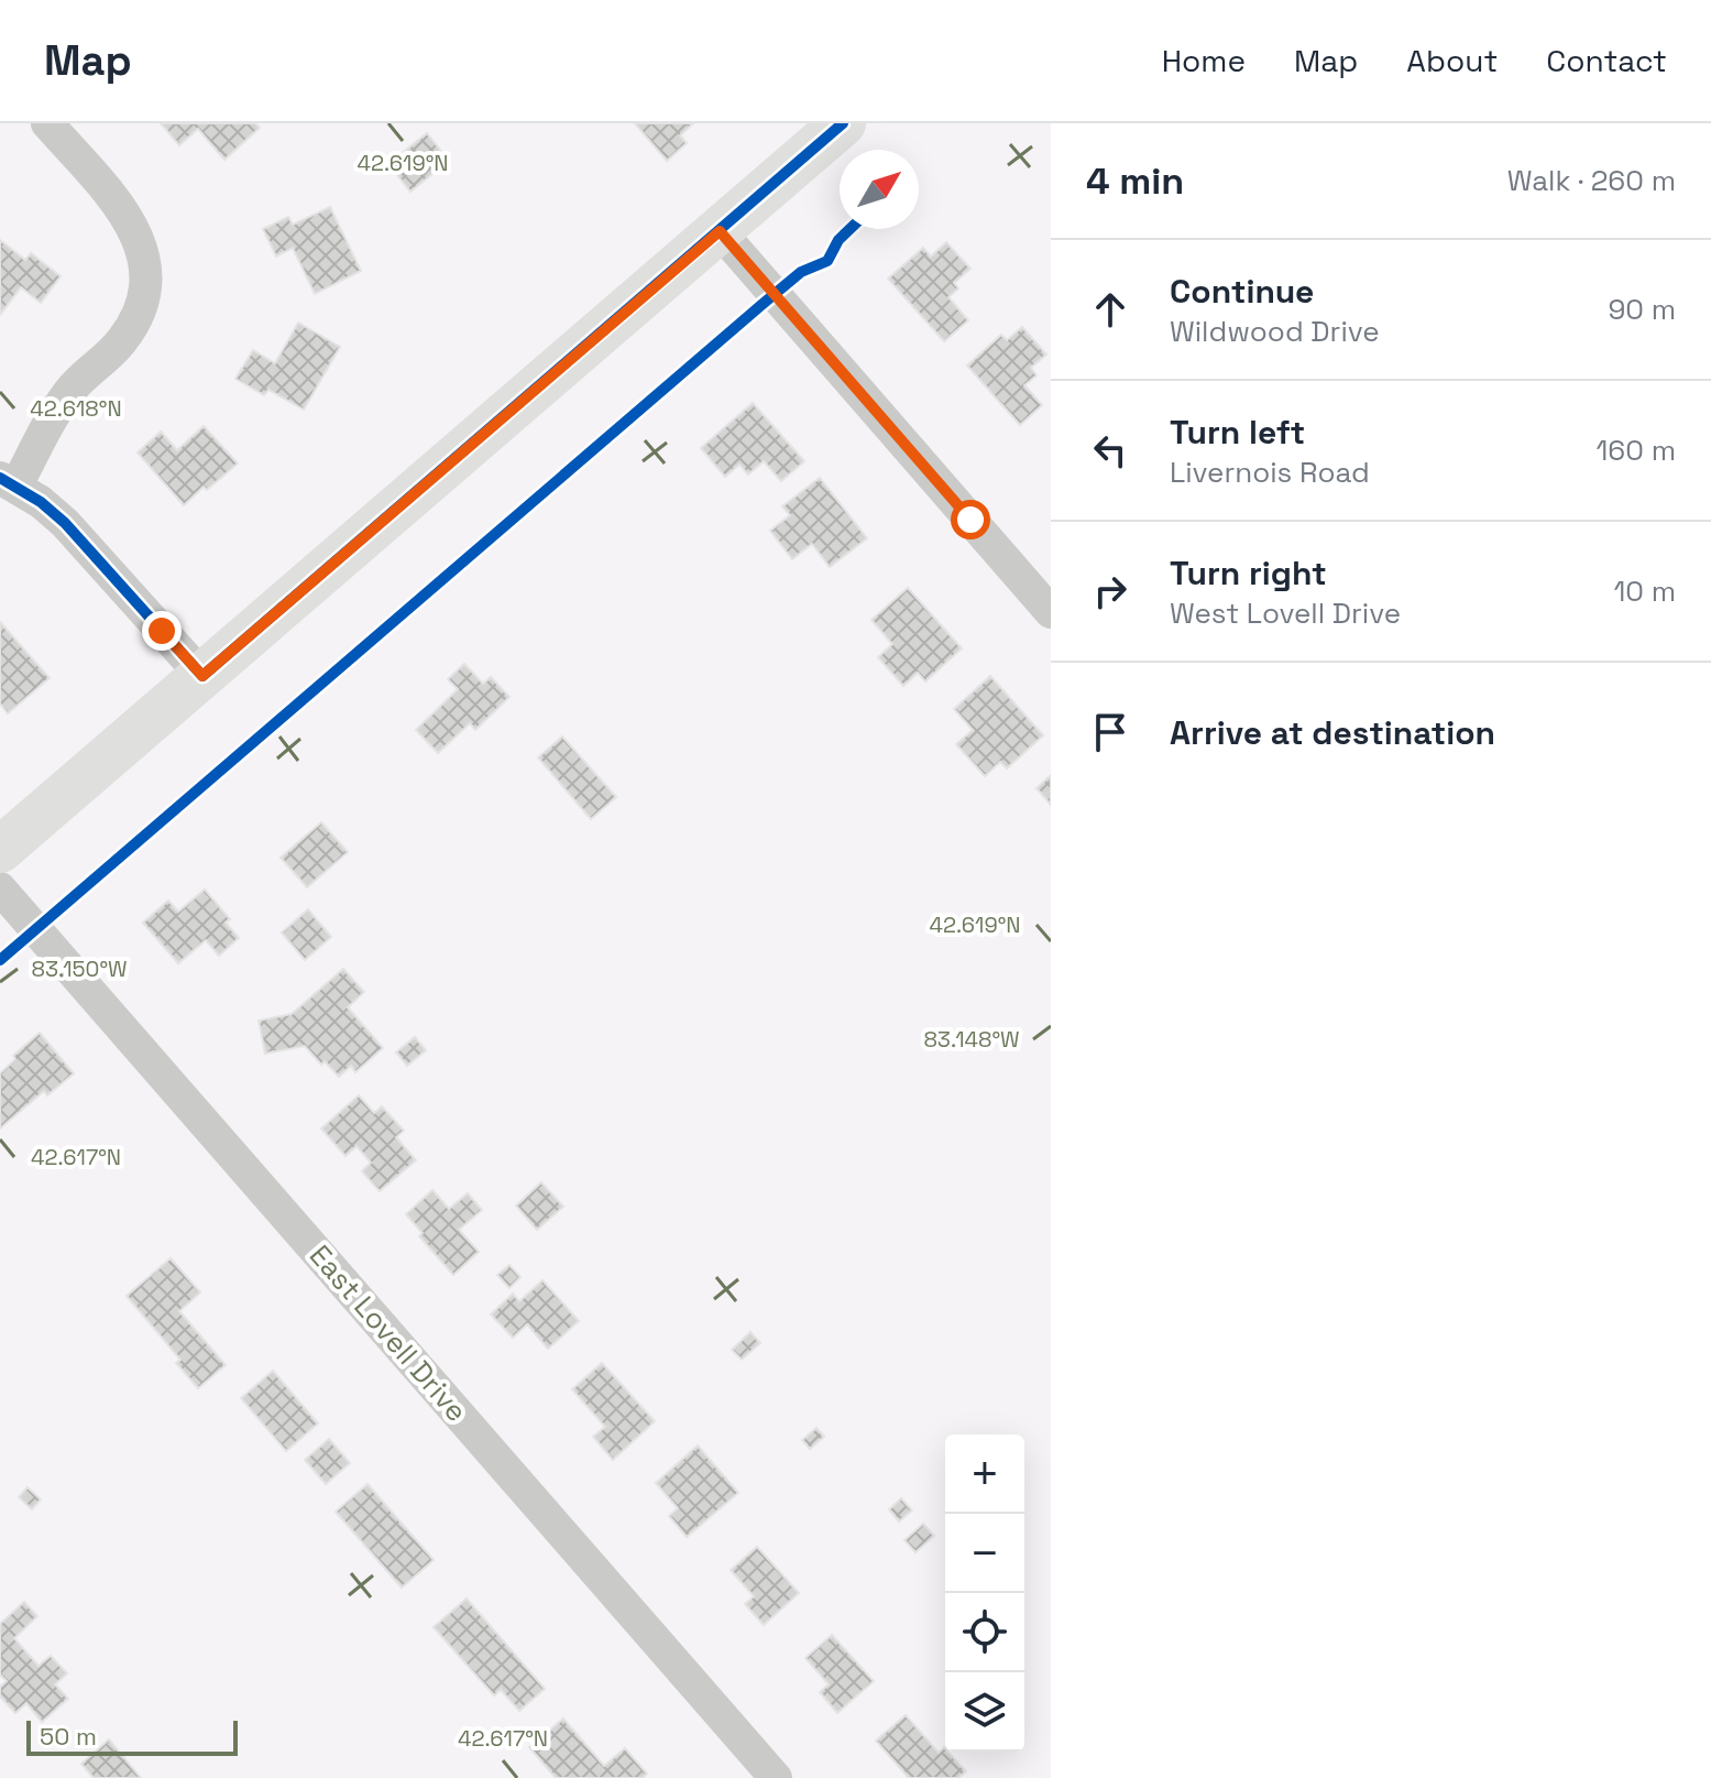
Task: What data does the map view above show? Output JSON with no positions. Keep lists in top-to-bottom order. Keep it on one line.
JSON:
{"streets":{"street":["East Lovell Drive"]},"scale_bar":"50 m","north":"top right","page":{"header":"Map","nav":["Home","Map","About","Contact"],"heading":["4 min","Walk · 260 m"],"list":[["Continue","Wildwood Drive","90 m"],["Turn left","Livernois Road","160 m"],["Turn right","West Lovell Drive","10 m"],"Arrive at destination"],"map_buttons":["+","−"],"scale":"50 m"},"coordinates":["42.619°N","42.618°N","83.150°W","83.148°W","42.617°N"]}
